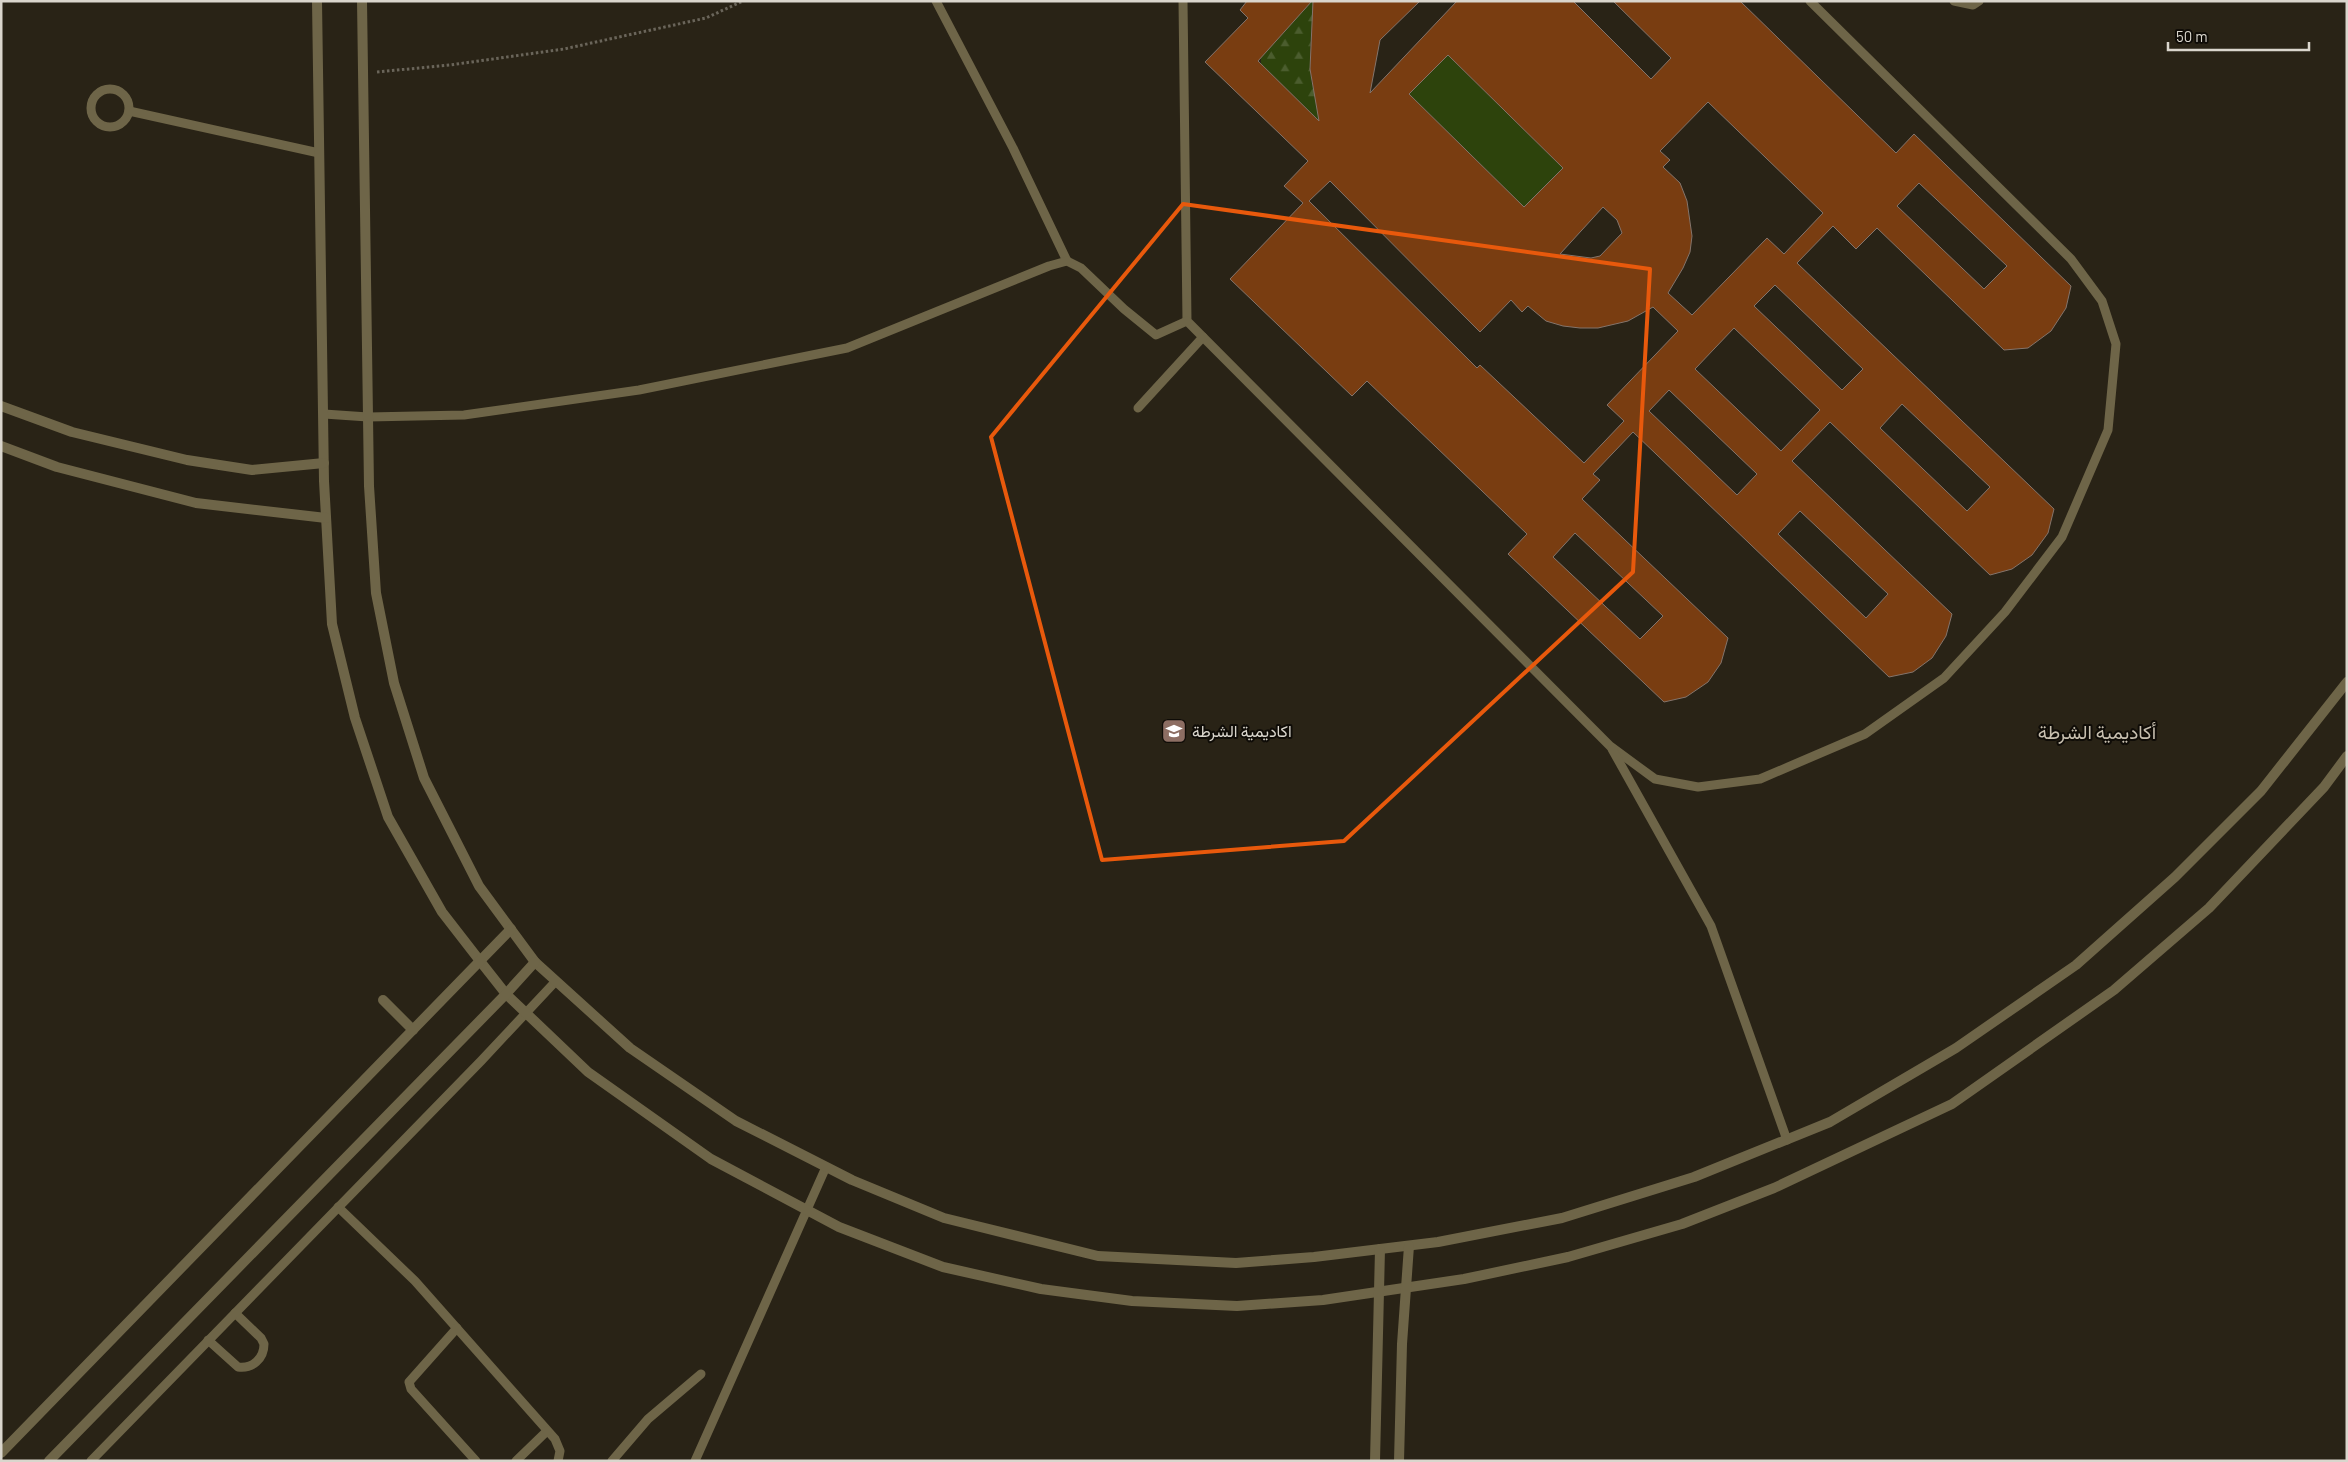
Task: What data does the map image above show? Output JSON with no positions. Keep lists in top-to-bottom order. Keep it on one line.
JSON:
{"districts":["أكاديمية الشرطة"],"places":{"school or university":["اكاديمية الشرطة"]},"scale_bar":"50 m"}
